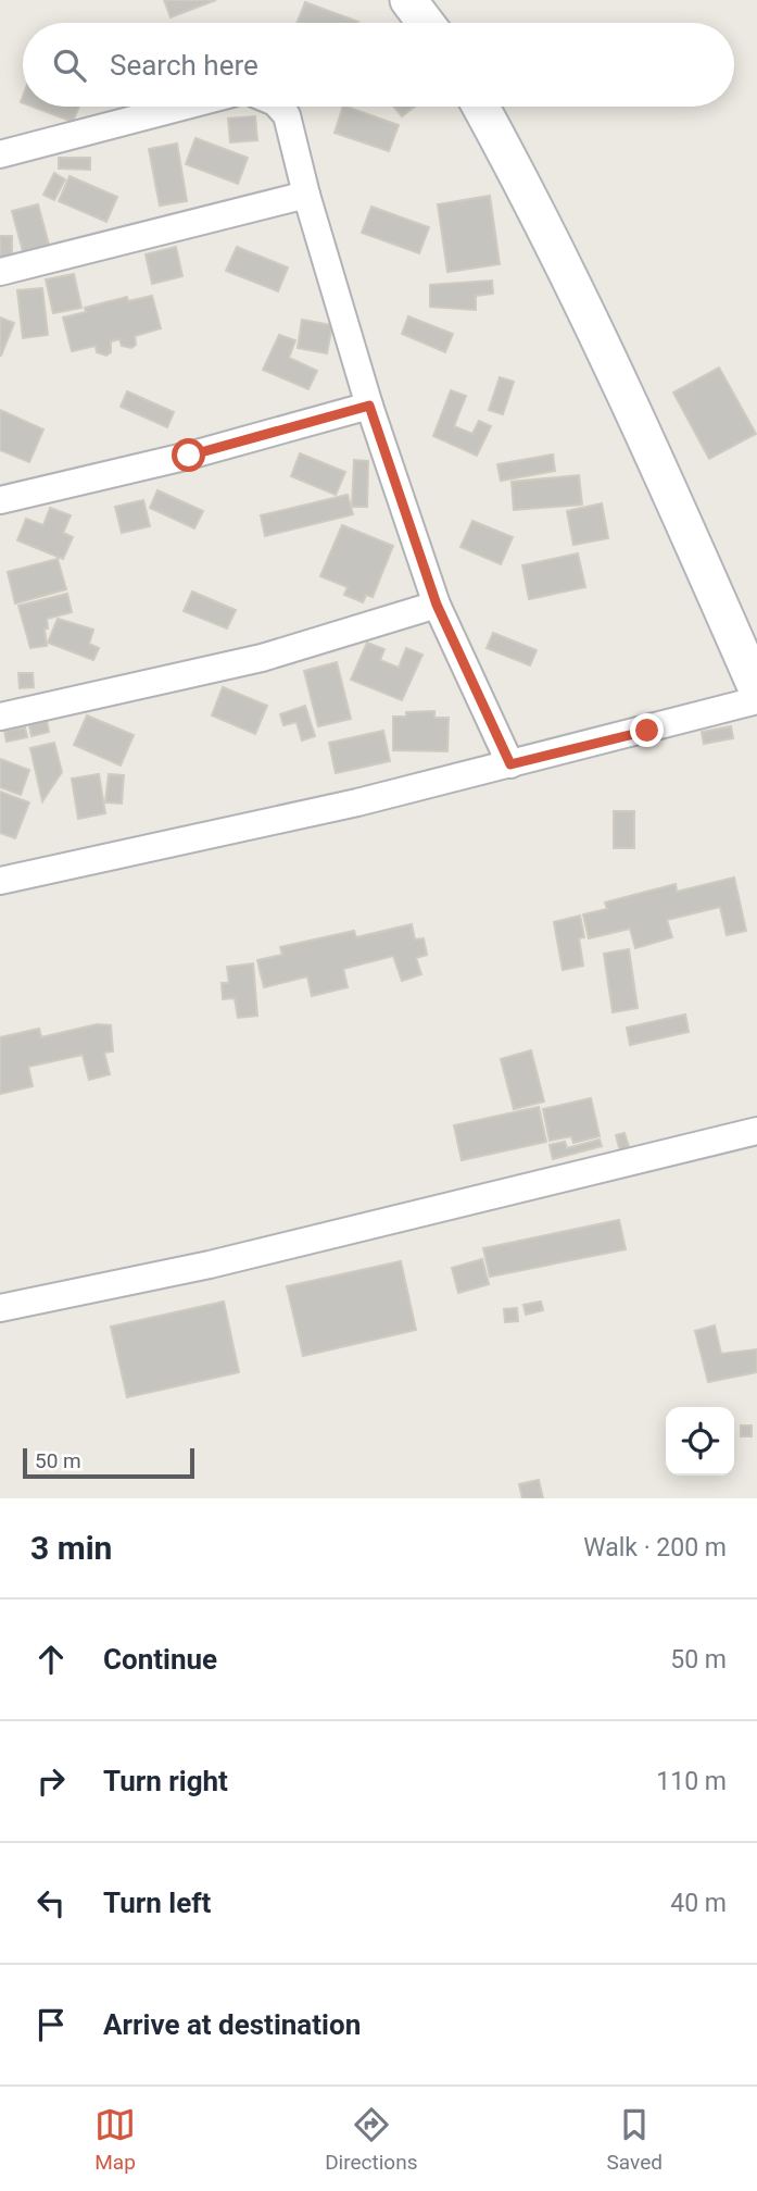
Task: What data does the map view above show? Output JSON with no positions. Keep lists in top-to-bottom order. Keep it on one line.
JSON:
{"scale_bar":"50 m","page":{"search":"Search here","scale":"50 m","heading":["3 min","Walk · 200 m"],"list":[["Continue","50 m"],["Turn right","110 m"],["Turn left","40 m"],"Arrive at destination"],"nav":["Map","Directions","Saved"]}}
